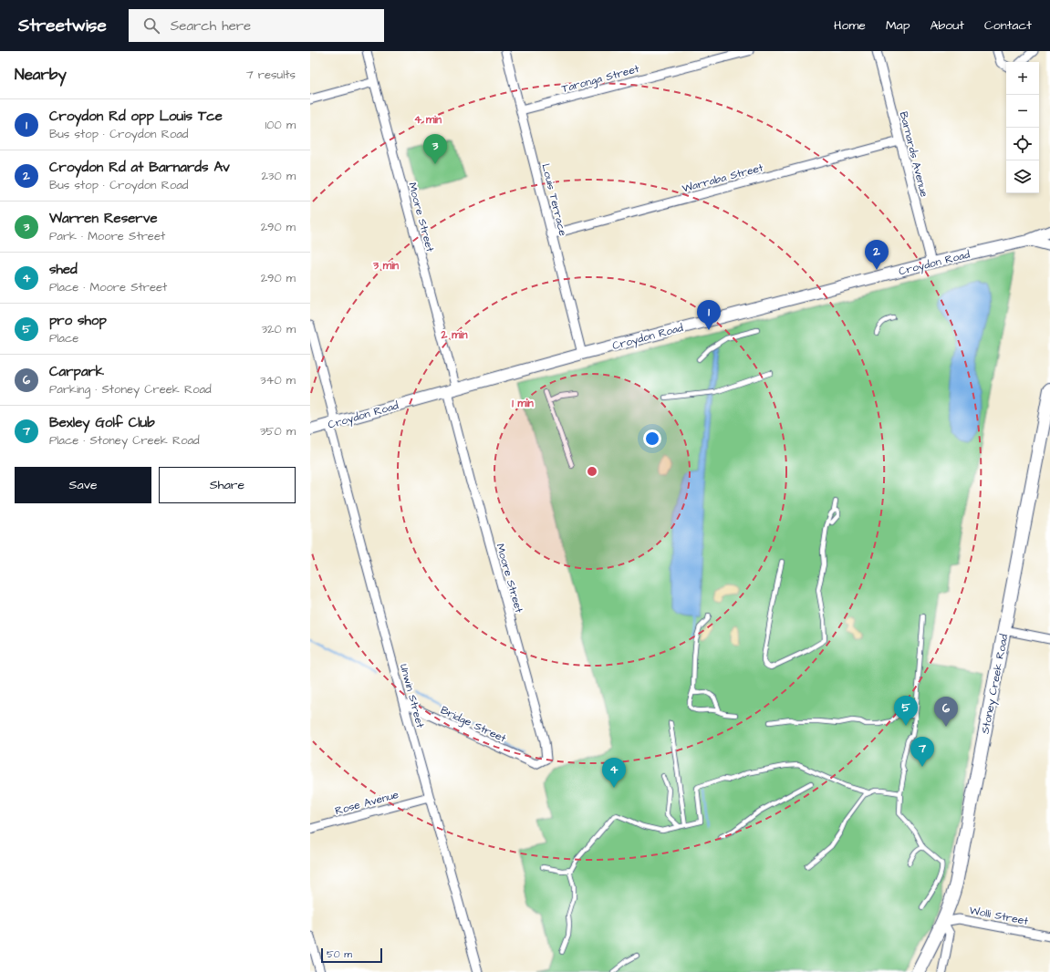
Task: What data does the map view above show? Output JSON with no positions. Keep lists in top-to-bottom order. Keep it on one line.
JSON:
{"streets":{"main road":["Croydon Road","Stoney Creek Road"],"street":["Taronga Street","Barnards Avenue","Warraba Street","Louis Terrace","Moore Street","Unwin Street","Bridge Street","Rose Avenue","Wolli Street"]},"crossings":[["Taronga Street","Louis Terrace"],["Barnards Avenue","Warraba Street"],["Barnards Avenue","Croydon Road"],["Warraba Street","Louis Terrace"],["Louis Terrace","Croydon Road"],["Moore Street","Croydon Road"],["Moore Street","Bridge Street"],["Croydon Road","Unwin Street"],["Stoney Creek Road","Wolli Street"],["Unwin Street","Bridge Street"],["Unwin Street","Rose Avenue"]],"scale_bar":"50 m","page":{"header":"Streetwise","search":"Search here","nav":["Home","Map","About","Contact"],"heading":["Nearby","7 results"],"map_buttons":["+","−"],"list":[{"mark":"1","name":"Croydon Rd opp Louis Tce","note":"Bus stop · Croydon Road","value":"100 m"},{"mark":"2","name":"Croydon Rd at Barnards Av","note":"Bus stop · Croydon Road","value":"230 m"},{"mark":"3","name":"Warren Reserve","note":"Park · Moore Street","value":"290 m"},{"mark":"4","name":"shed","note":"Place · Moore Street","value":"290 m"},{"mark":"5","name":"pro shop","note":"Place","value":"320 m"},{"mark":"6","name":"Carpark","note":"Parking · Stoney Creek Road","value":"340 m"},{"mark":"7","name":"Bexley Golf Club","note":"Place · Stoney Creek Road","value":"350 m"}],"pins":["3","2","1","5","6","7","4"],"buttons":["Save","Share"],"scale":"50 m"},"rings":["4 min","3 min","2 min","1 min"]}
